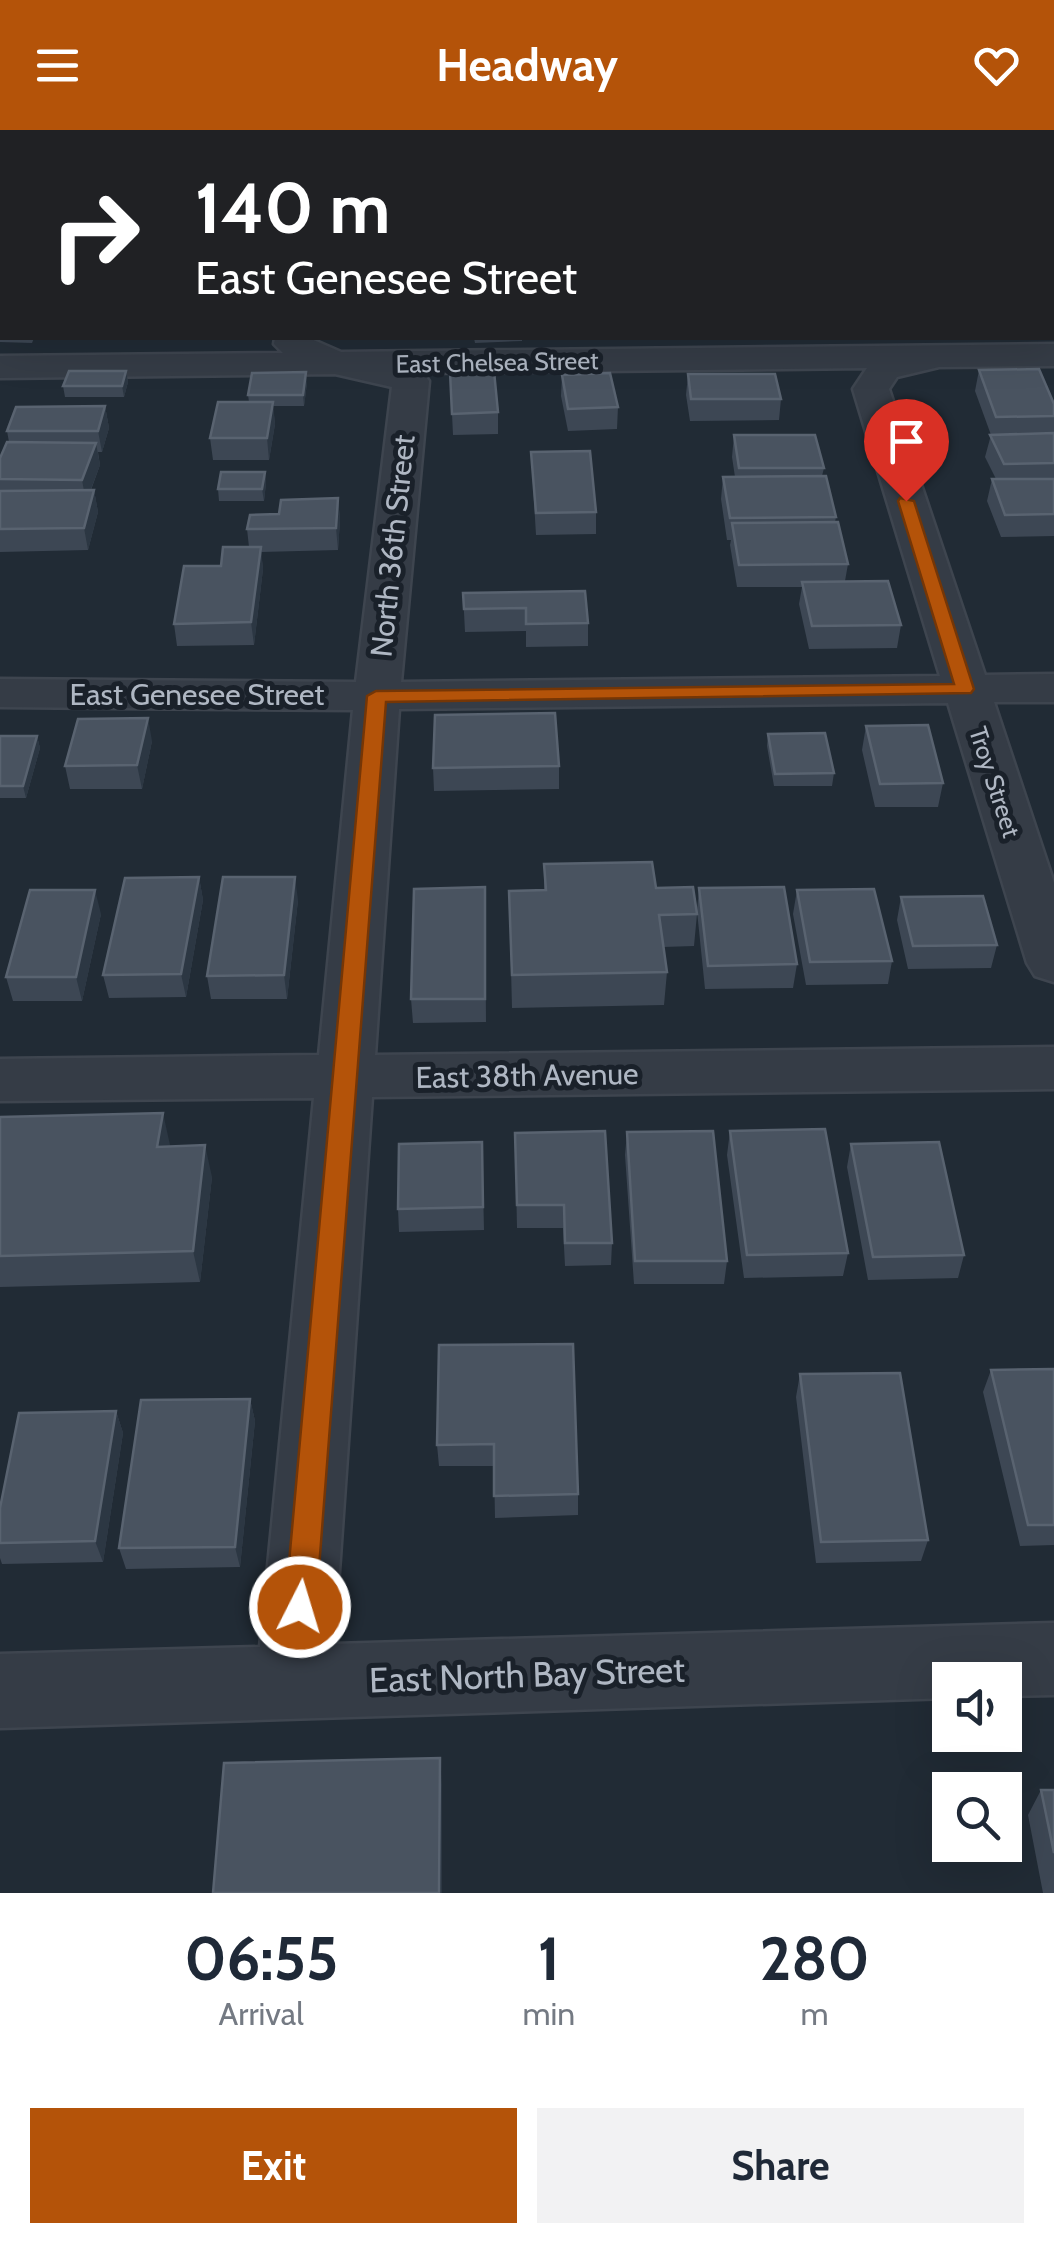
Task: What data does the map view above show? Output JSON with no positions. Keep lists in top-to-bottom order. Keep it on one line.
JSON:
{"streets":{"street":["East Chelsea Street","North 36th Street","East Genesee Street","Troy Street","East 38th Avenue","East North Bay Street"]},"crossings":[["East Chelsea Street","North 36th Street"],["East Chelsea Street","Troy Street"],["North 36th Street","East Genesee Street"],["North 36th Street","East 38th Avenue"],["North 36th Street","East North Bay Street"],["East Genesee Street","Troy Street"]],"page":{"header":"Headway","turn":["140 m","East Genesee Street"],"eta":["06:55","Arrival","1","min","280","m"],"buttons":["Exit","Share"]}}
